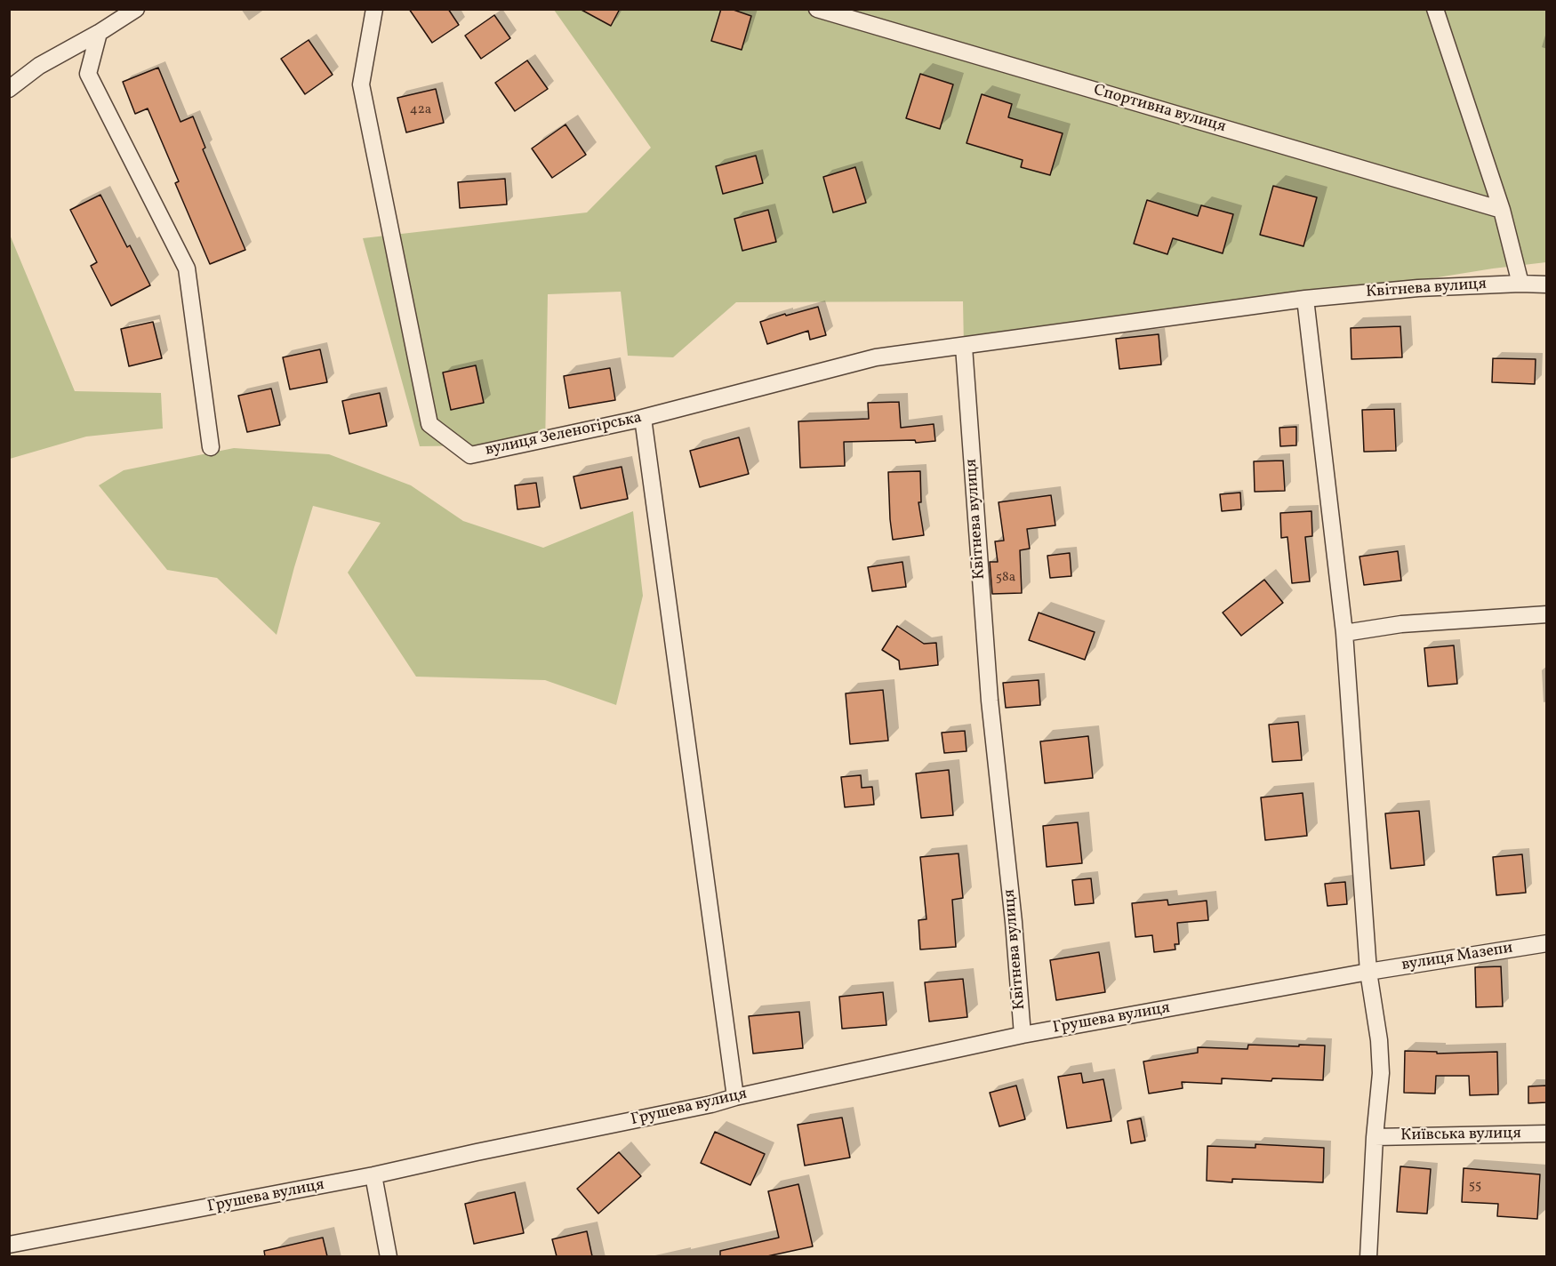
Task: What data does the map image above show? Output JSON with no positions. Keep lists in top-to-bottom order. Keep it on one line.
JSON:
{"streets":{"street":["Спортивна вулиця","Квітнева вулиця","вулиця Зеленогірська","вулиця Мазепи","Грушева вулиця","Київська вулиця"]},"crossings":[["Квітнева вулиця","вулиця Зеленогірська"],["Квітнева вулиця","Грушева вулиця"],["вулиця Мазепи","Грушева вулиця"]],"house_numbers":["42а","58а","55"]}
